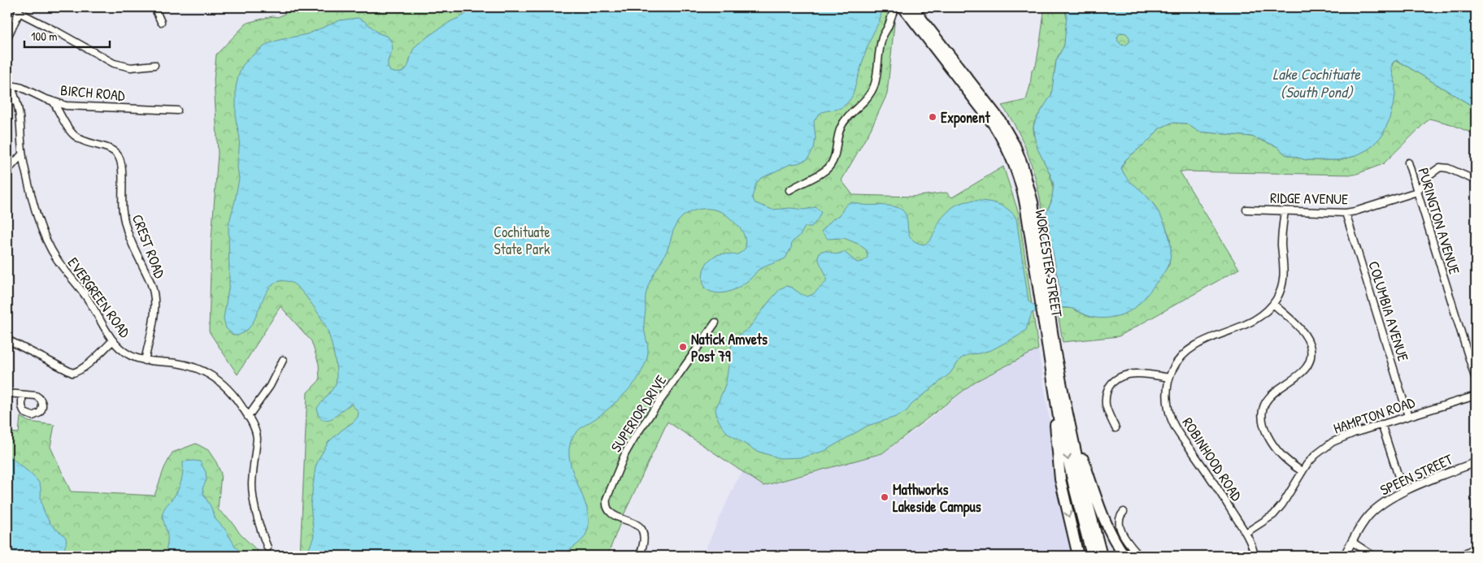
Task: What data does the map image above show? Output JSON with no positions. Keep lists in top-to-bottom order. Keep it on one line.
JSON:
{"streets":{"highway":["WORCESTER STREET"],"street":["BIRCH ROAD","RIDGE AVENUE","PURINGTON AVENUE","CREST ROAD","EVERGREEN ROAD","COLUMBIA AVENUE","SUPERIOR DRIVE","HAMPTON ROAD","ROBINHOOD ROAD","SPEEN STREET"]},"crossings":[["BIRCH ROAD","CREST ROAD"],["BIRCH ROAD","EVERGREEN ROAD"],["RIDGE AVENUE","PURINGTON AVENUE"],["RIDGE AVENUE","COLUMBIA AVENUE"],["RIDGE AVENUE","ROBINHOOD ROAD"],["CREST ROAD","EVERGREEN ROAD"],["COLUMBIA AVENUE","HAMPTON ROAD"],["HAMPTON ROAD","ROBINHOOD ROAD"]],"water":["Lake Cochituate (South Pond)"],"parks":["Cochituate State Park"],"places":["Exponent","Natick Amvets Post 79","Mathworks Lakeside Campus"],"scale_bar":"100 m"}
